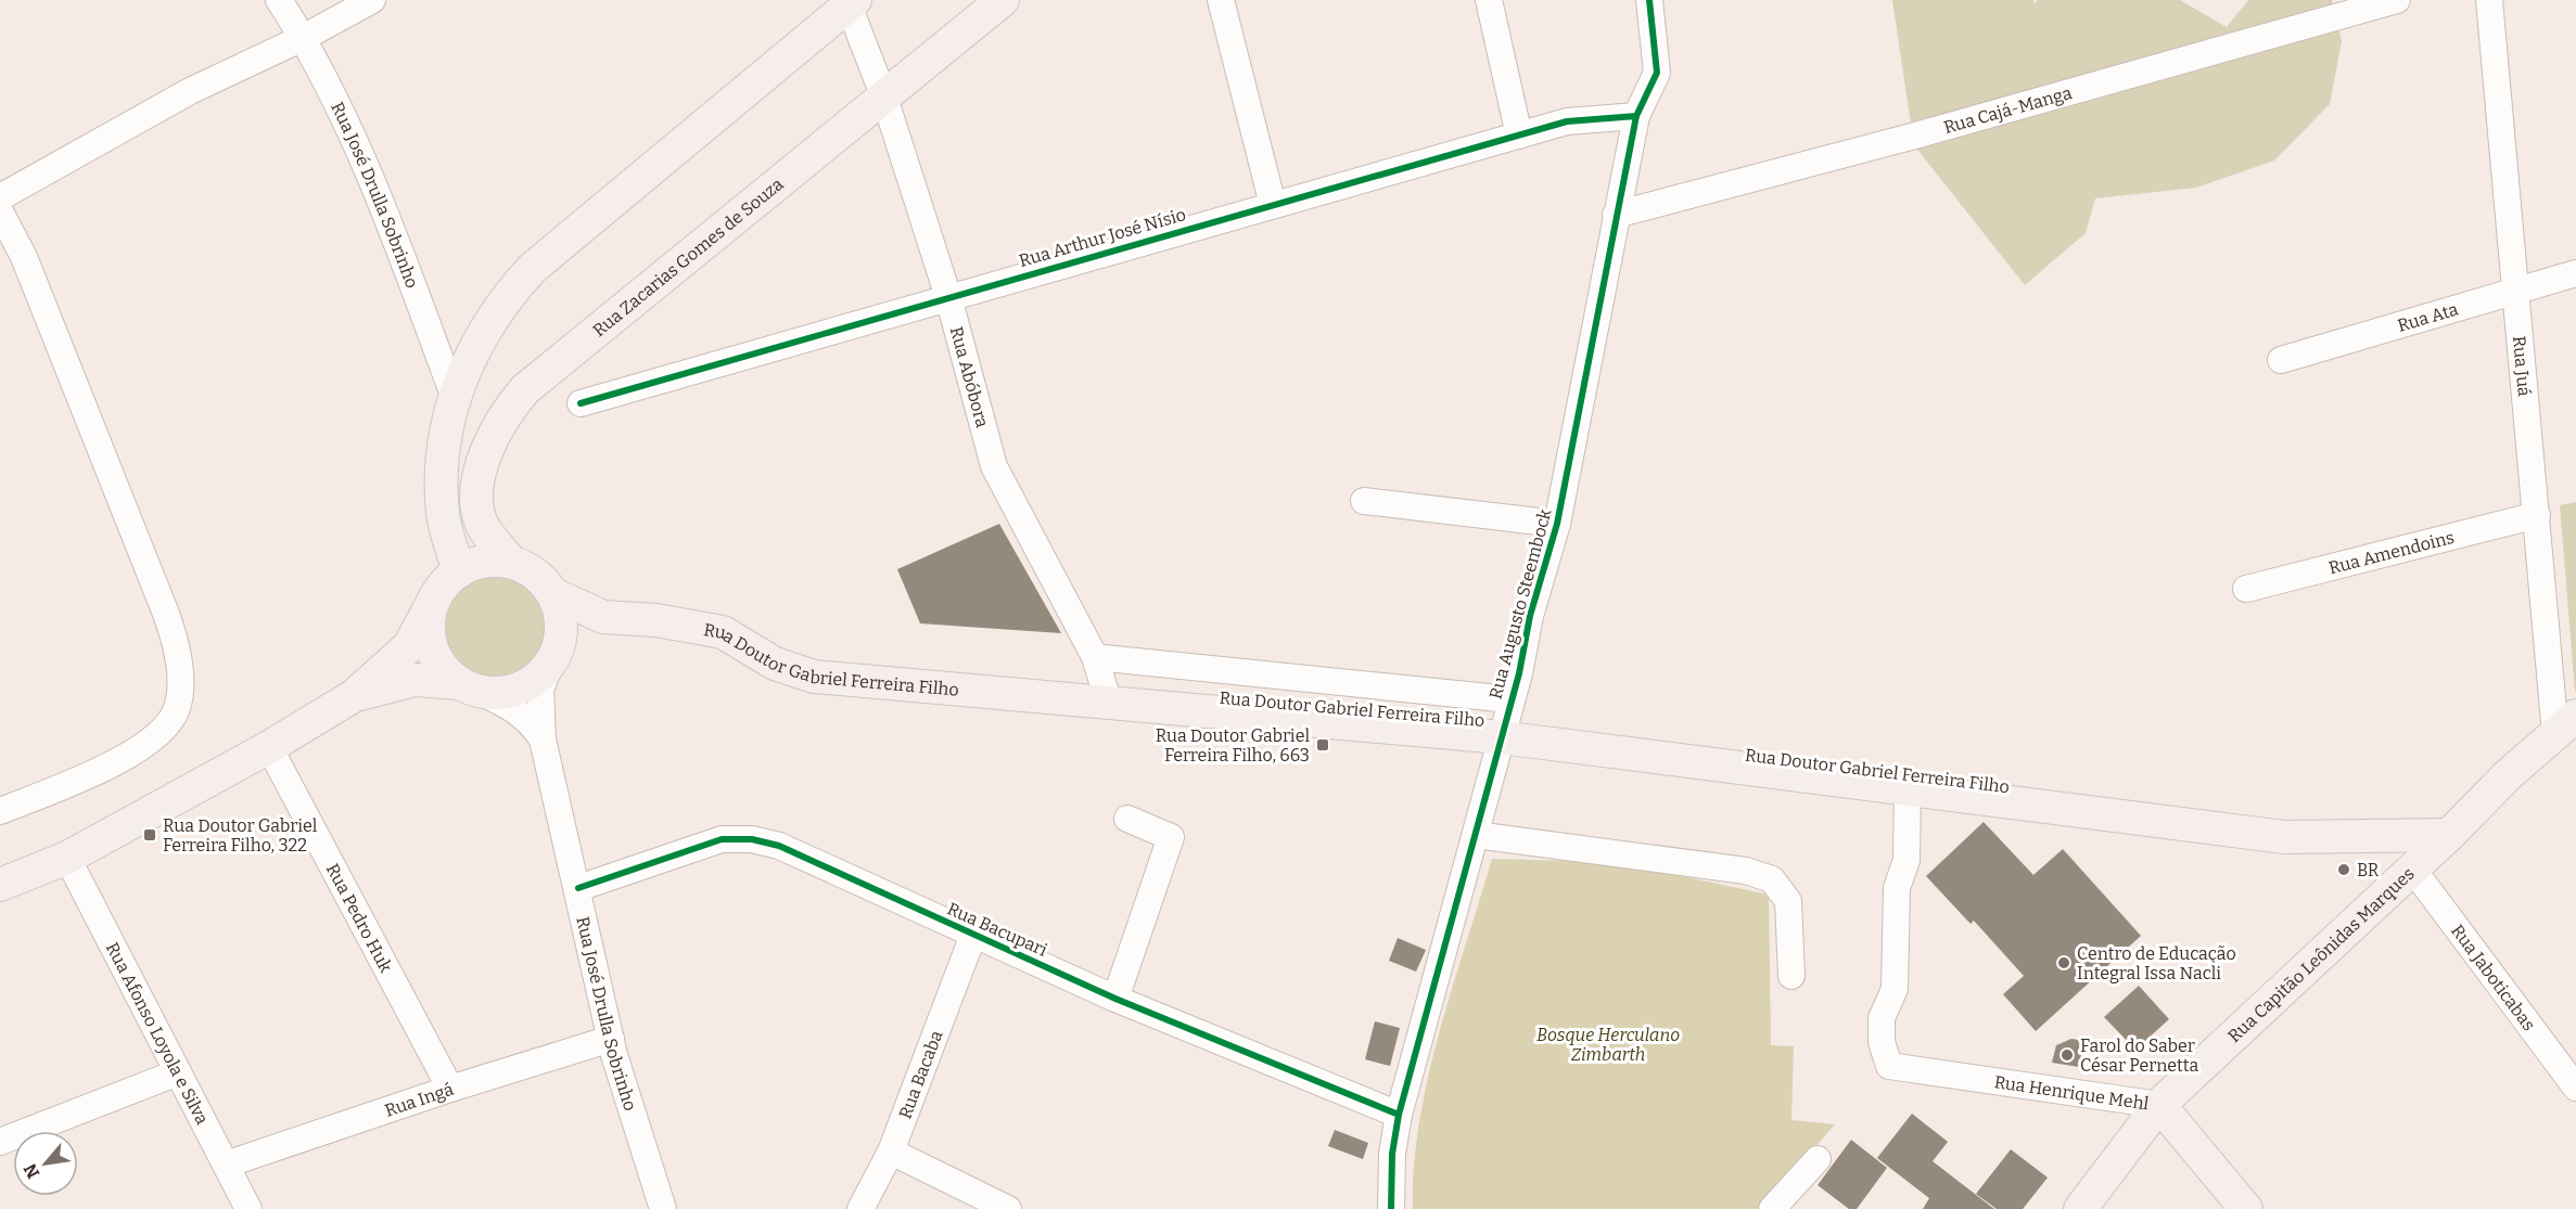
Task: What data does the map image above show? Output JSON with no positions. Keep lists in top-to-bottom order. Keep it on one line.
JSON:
{"streets":{"main road":["Rua Zacarias Gomes de Souza","Rua Doutor Gabriel Ferreira Filho","Rua Capitão Leônidas Marques","Rua Henrique Mehl"],"street":["Rua Cajá-Manga","Rua José Drulla Sobrinho","Rua Arthur José Nísio","Rua Ata","Rua Juá","Rua Abóbora","Rua Amendoins","Rua Augusto Steembock","Rua Pedro Huk","Rua Bacupari","Rua Jaboticabas","Rua Afonso Loyola e Silva","Rua Bacaba","Rua Ingá"]},"crossings":[["Rua Cajá-Manga","Rua Augusto Steembock"],["Rua José Drulla Sobrinho","Rua Zacarias Gomes de Souza"],["Rua José Drulla Sobrinho","Rua Doutor Gabriel Ferreira Filho"],["Rua José Drulla Sobrinho","Rua Bacupari"],["Rua José Drulla Sobrinho","Rua Ingá"],["Rua Arthur José Nísio","Rua Abóbora"],["Rua Arthur José Nísio","Rua Augusto Steembock"],["Rua Zacarias Gomes de Souza","Rua Abóbora"],["Rua Zacarias Gomes de Souza","Rua Doutor Gabriel Ferreira Filho"],["Rua Ata","Rua Juá"],["Rua Juá","Rua Amendoins"],["Rua Juá","Rua Capitão Leônidas Marques"],["Rua Abóbora","Rua Doutor Gabriel Ferreira Filho"],["Rua Augusto Steembock","Rua Doutor Gabriel Ferreira Filho"],["Rua Augusto Steembock","Rua Bacupari"],["Rua Doutor Gabriel Ferreira Filho","Rua Capitão Leônidas Marques"],["Rua Doutor Gabriel Ferreira Filho","Rua Henrique Mehl"],["Rua Pedro Huk","Rua Ingá"],["Rua Bacupari","Rua Bacaba"],["Rua Capitão Leônidas Marques","Rua Jaboticabas"],["Rua Capitão Leônidas Marques","Rua Henrique Mehl"],["Rua Afonso Loyola e Silva","Rua Ingá"]],"parks":["Bosque Herculano Zimbarth"],"places":{"transit":["Rua Doutor Gabriel Ferreira Filho, 663","Rua Doutor Gabriel Ferreira Filho, 322"],"other":["BR","Centro de Educação Integral Issa Nacli","Farol do Saber César Pernetta"]},"north":"bottom left"}
